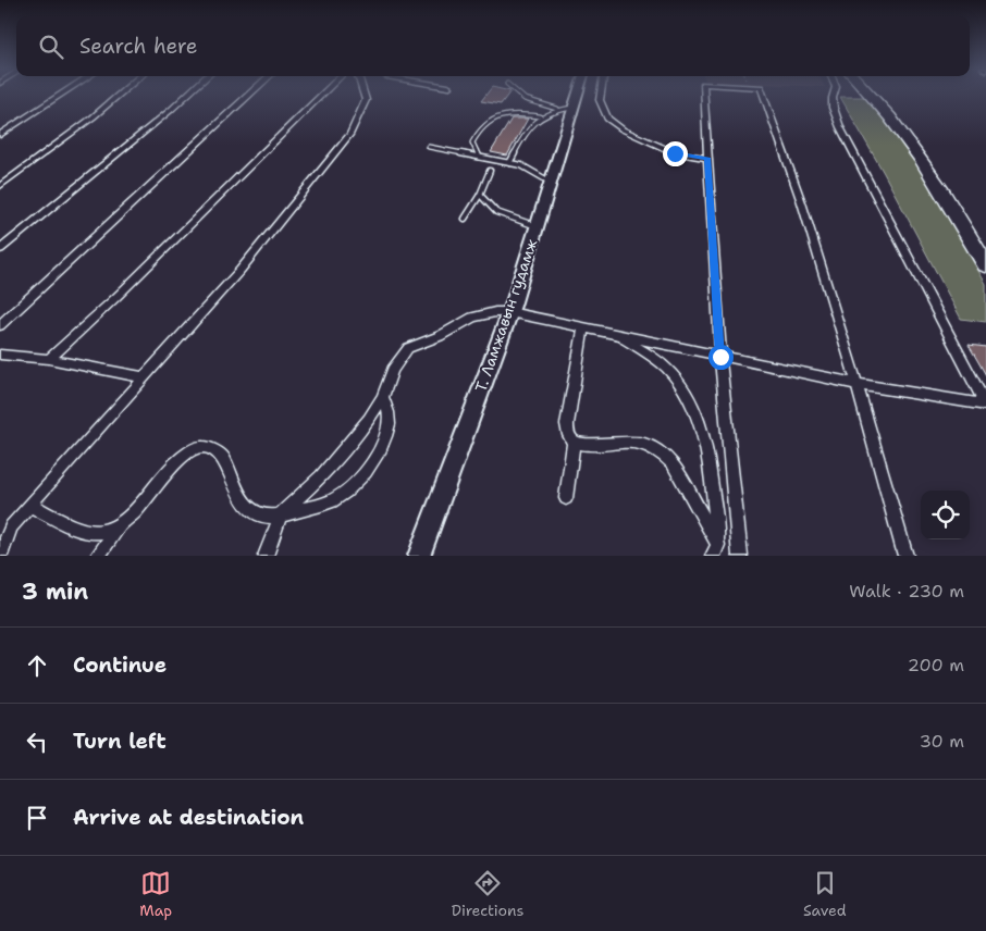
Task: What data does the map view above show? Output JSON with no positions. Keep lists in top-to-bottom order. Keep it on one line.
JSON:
{"streets":{"street":["Т. Ламжавын гудамж"]},"page":{"search":"Search here","heading":["3 min","Walk · 230 m"],"list":[["Continue","200 m"],["Turn left","30 m"],"Arrive at destination"],"nav":["Map","Directions","Saved"]}}
